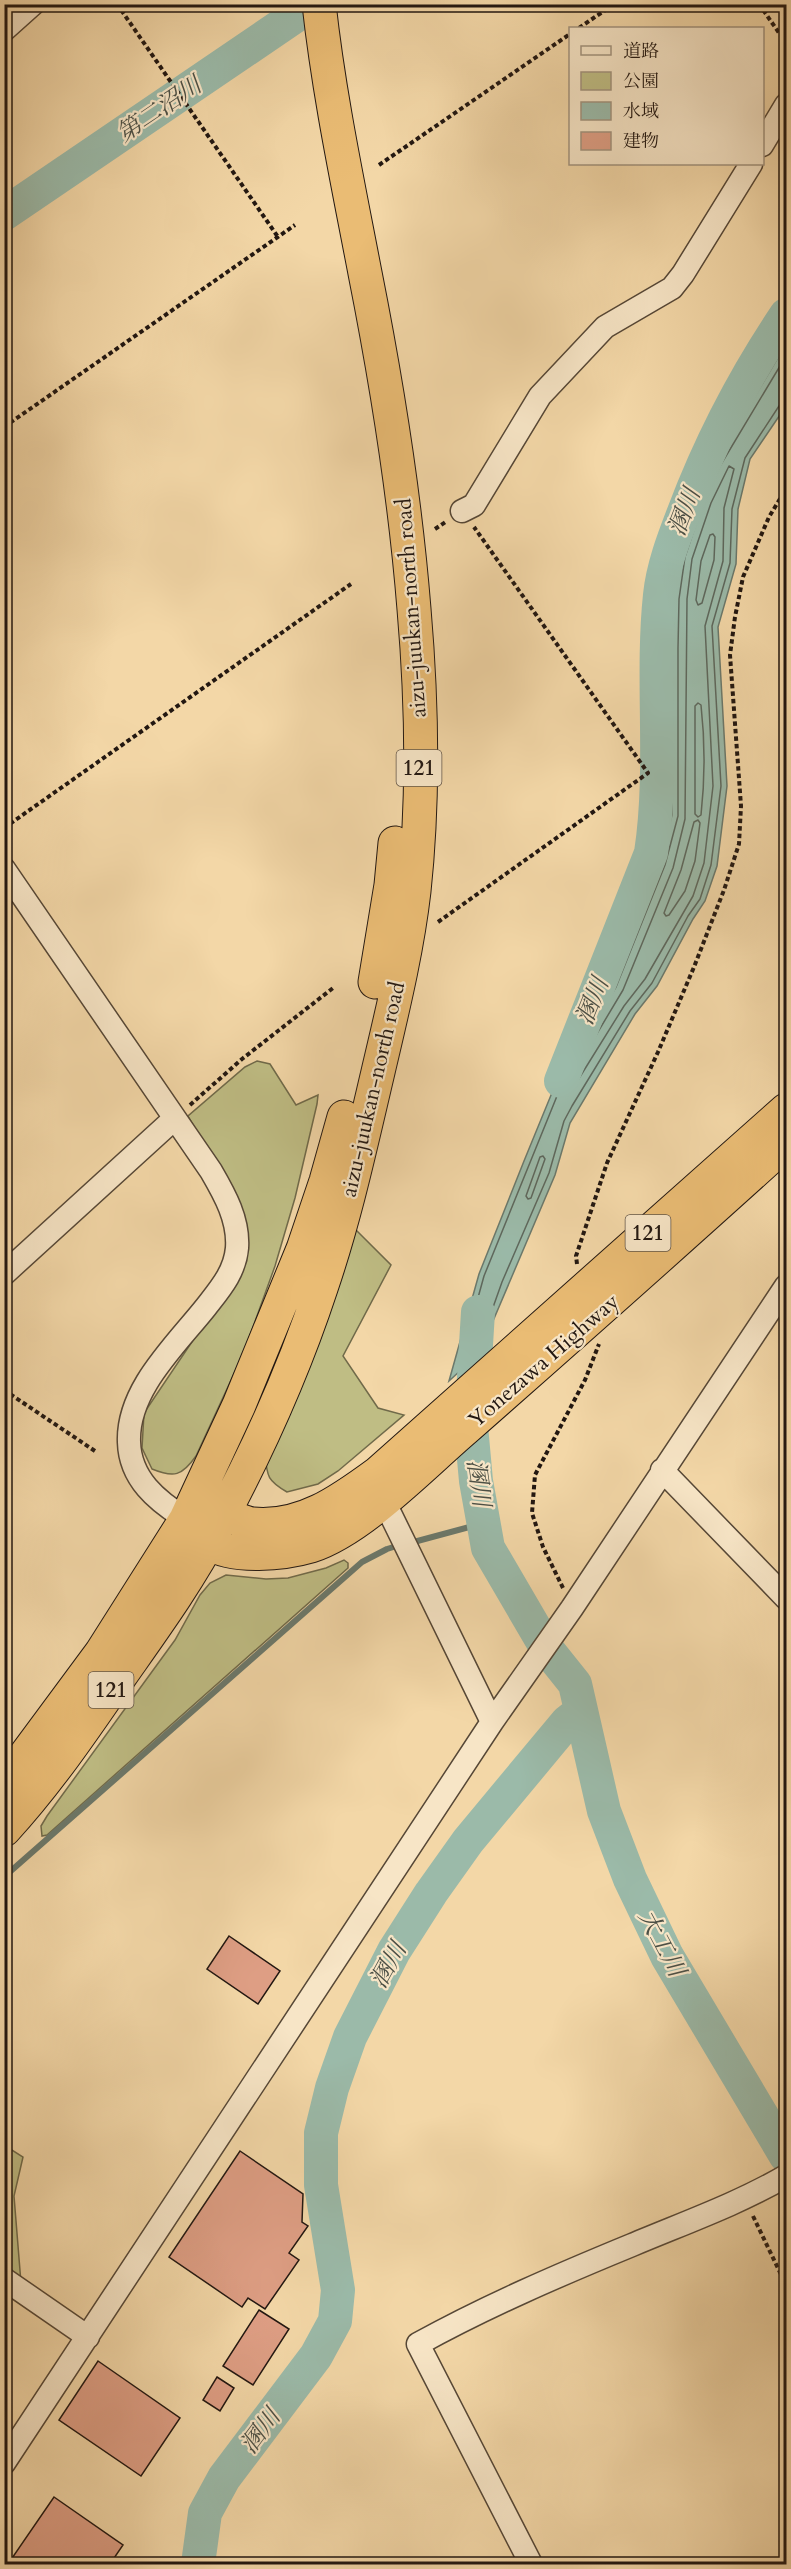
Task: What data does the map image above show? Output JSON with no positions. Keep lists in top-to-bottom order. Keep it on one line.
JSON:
{"streets":{"highway":["aizu-juukan-north road","121","Yonezawa Highway"]},"crossings":[["aizu-juukan-north road","121"],["aizu-juukan-north road","Yonezawa Highway"],["121","Yonezawa Highway"]],"water":["第二沼川","溷川","大工川"],"legend":["道路","公園","水域","建物"]}
